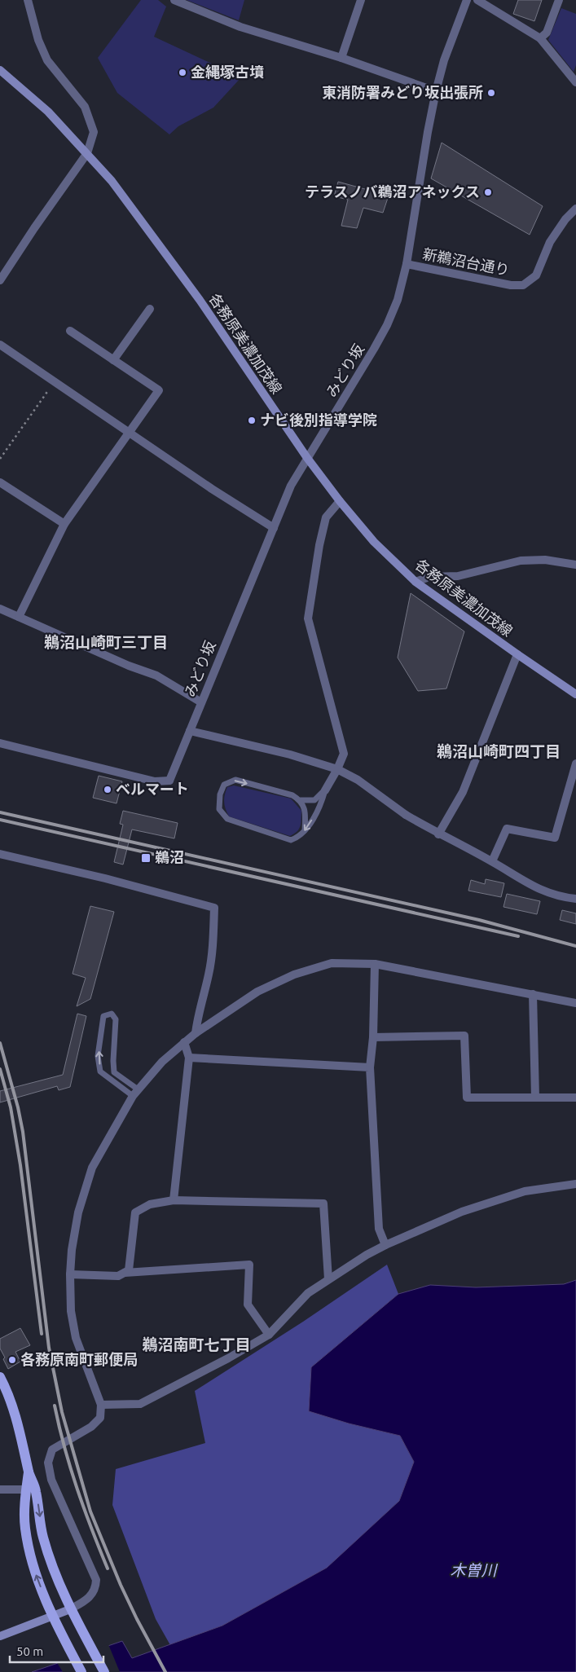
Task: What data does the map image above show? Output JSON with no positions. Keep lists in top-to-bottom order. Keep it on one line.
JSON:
{"streets":{"main road":["各務原美濃加茂線"],"street":["新鵜沼台通り","みどり坂"]},"crossings":[["新鵜沼台通り","みどり坂"],["各務原美濃加茂線","みどり坂"]],"districts":["鵜沼山崎町三丁目","鵜沼山崎町四丁目","鵜沼南町七丁目"],"water":["木曽川"],"places":{"other":["金縄塚古墳","東消防署みどり坂出張所","テラスノバ鵜沼アネックス","ナビ後別指導学院","ベルマート","各務原南町郵便局"],"transit":["鵜沼"]},"scale_bar":"50 m"}
